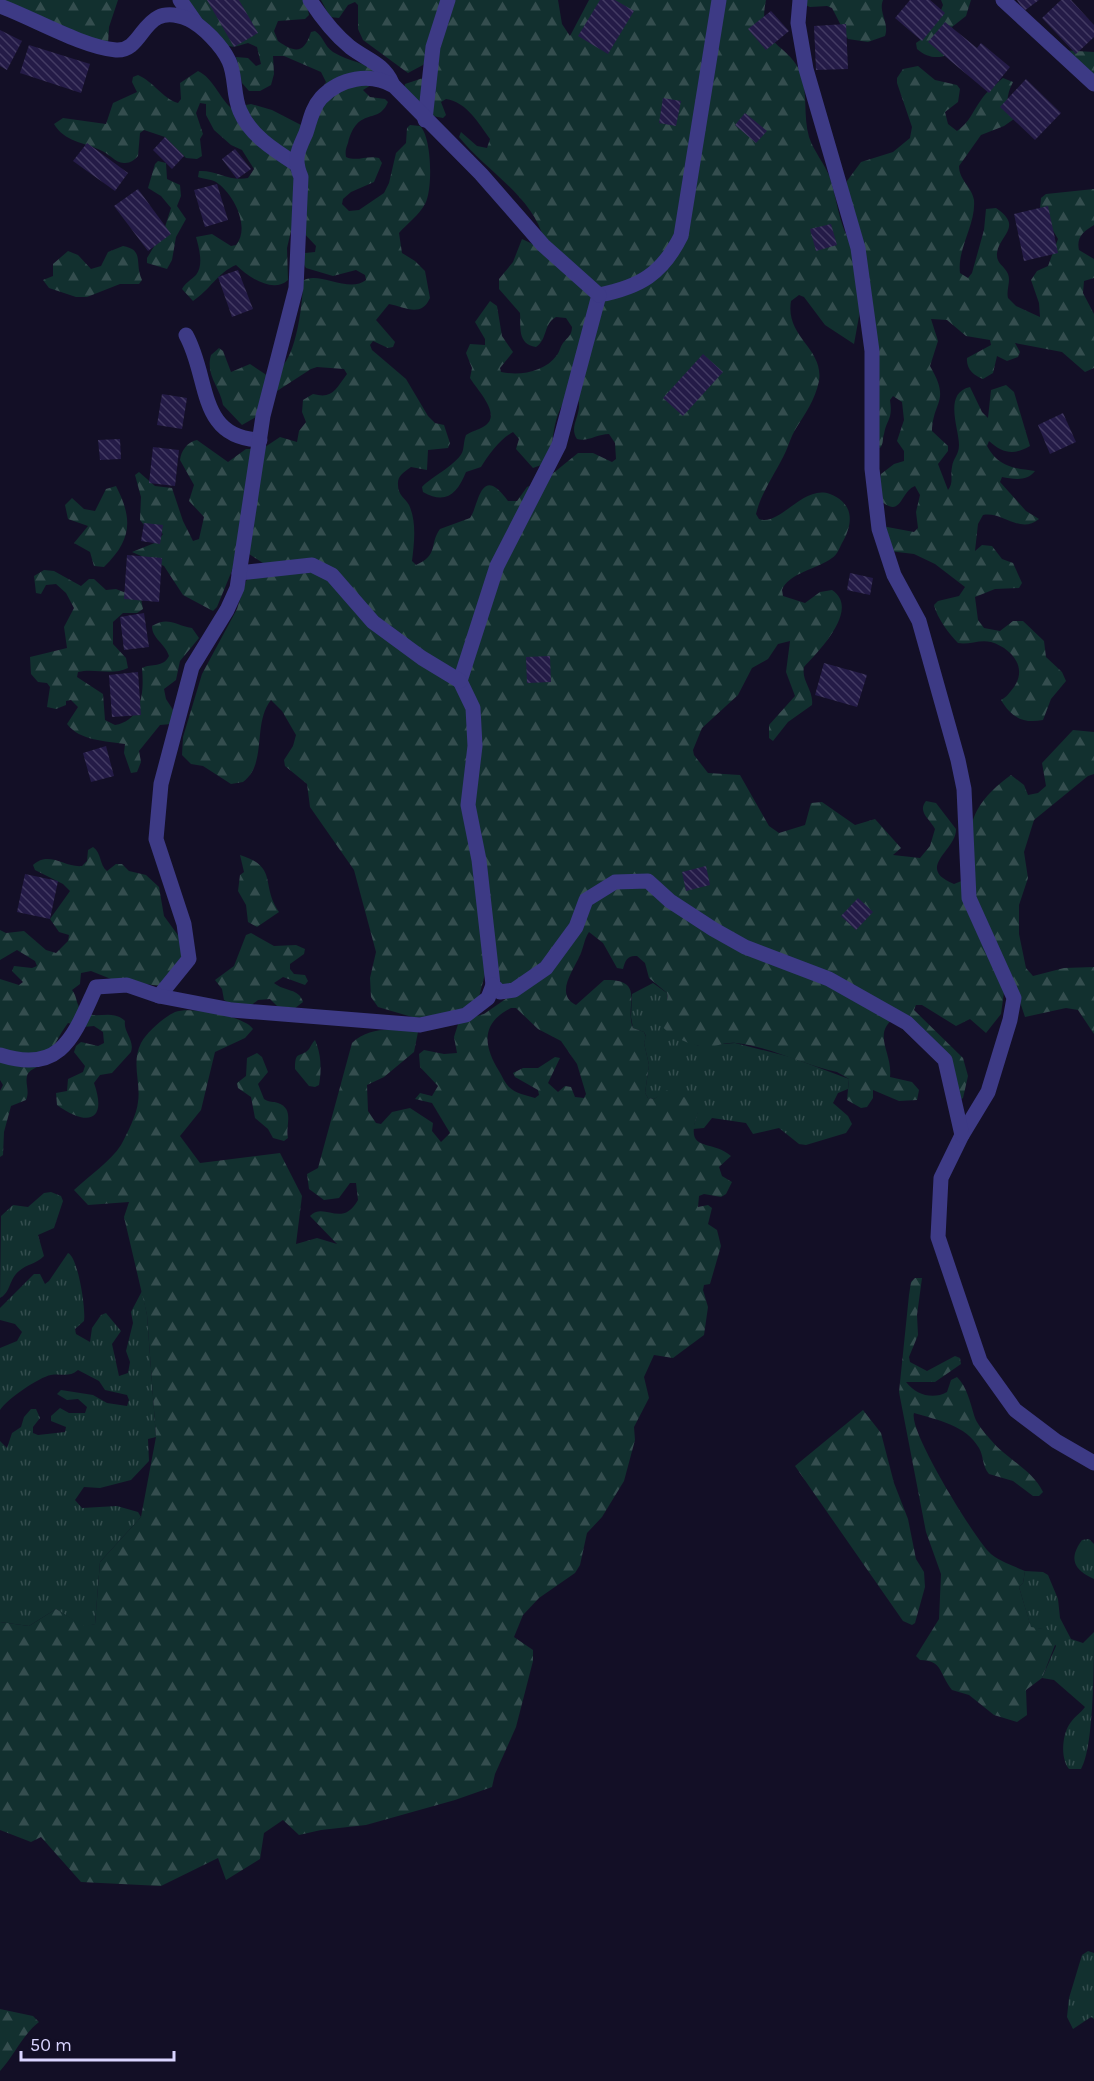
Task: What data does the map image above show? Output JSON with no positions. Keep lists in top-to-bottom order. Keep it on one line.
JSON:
{"scale_bar":"50 m"}
